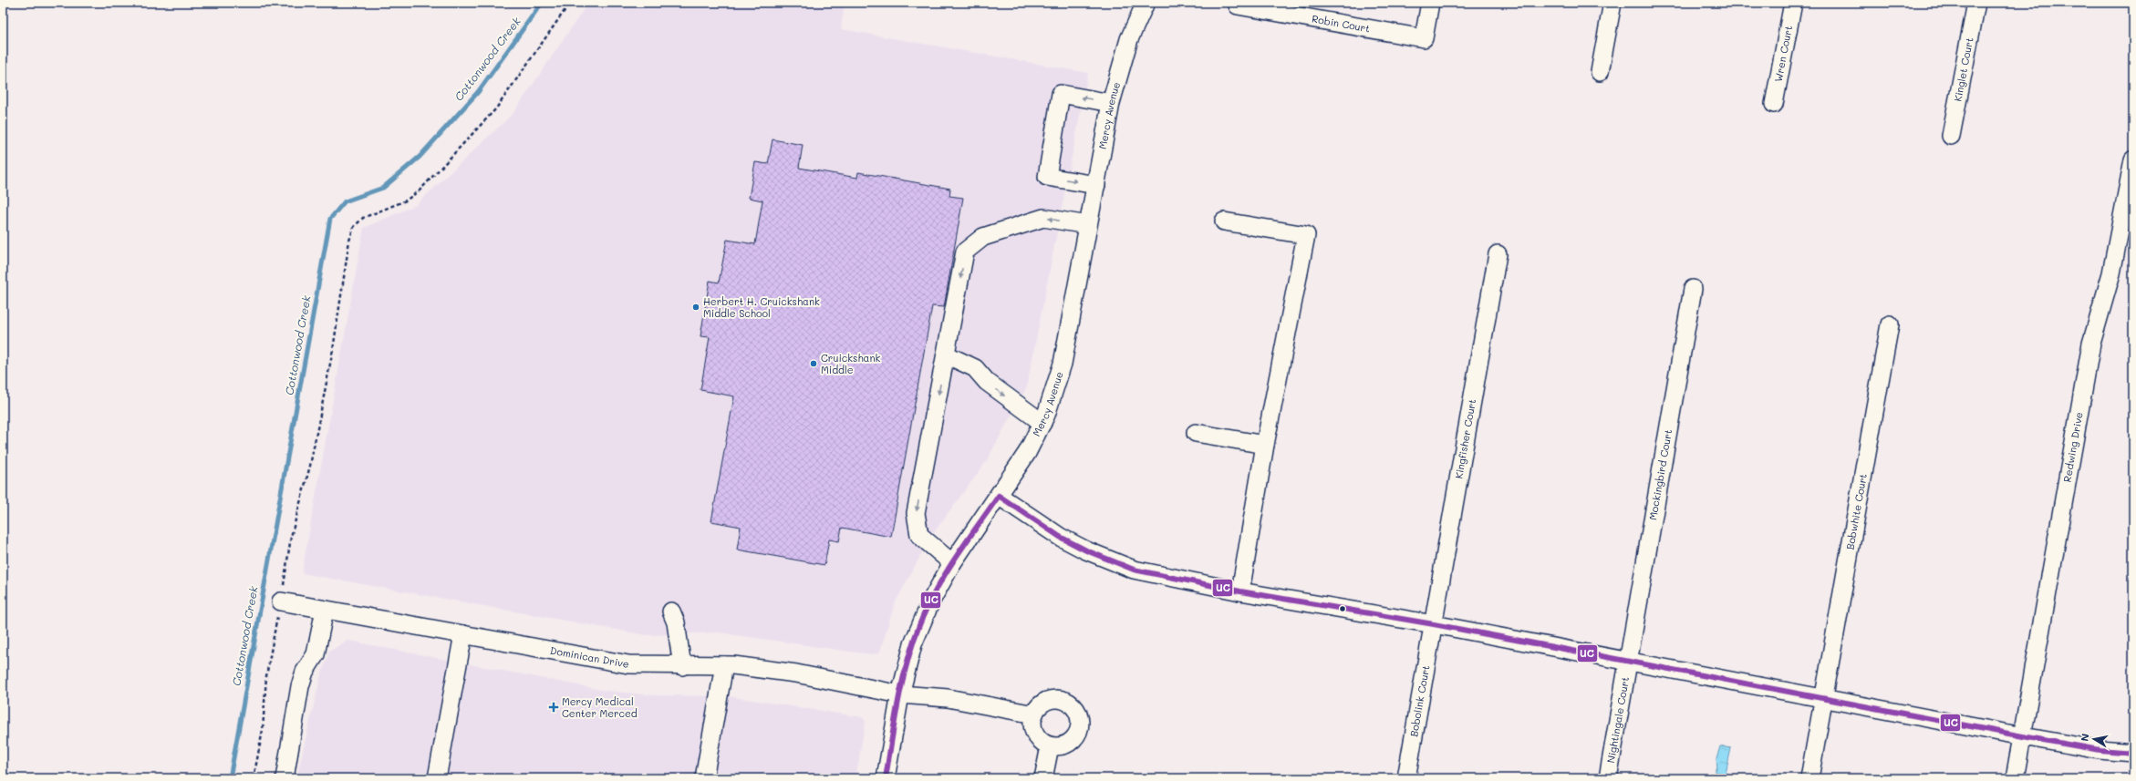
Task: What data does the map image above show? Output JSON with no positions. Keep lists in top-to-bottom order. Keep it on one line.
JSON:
{"streets":{"street":["Robin Court","Wren Court","Kinglet Court","Mercy Avenue","Kingfisher Court","Redwing Drive","Mockingbird Court","Bobwhite Court","Dominican Drive","Bobolink Court","Nightingale Court"]},"crossings":[["Mercy Avenue","Dominican Drive"],["Kingfisher Court","Bobolink Court"],["Mockingbird Court","Nightingale Court"]],"water":["Cottonwood Creek"],"places":{"other":["Herbert H. Cruickshank Middle School","Cruickshank Middle"],"health":["Mercy Medical Center Merced"]},"lines":["transit line UC"],"north":"left"}
